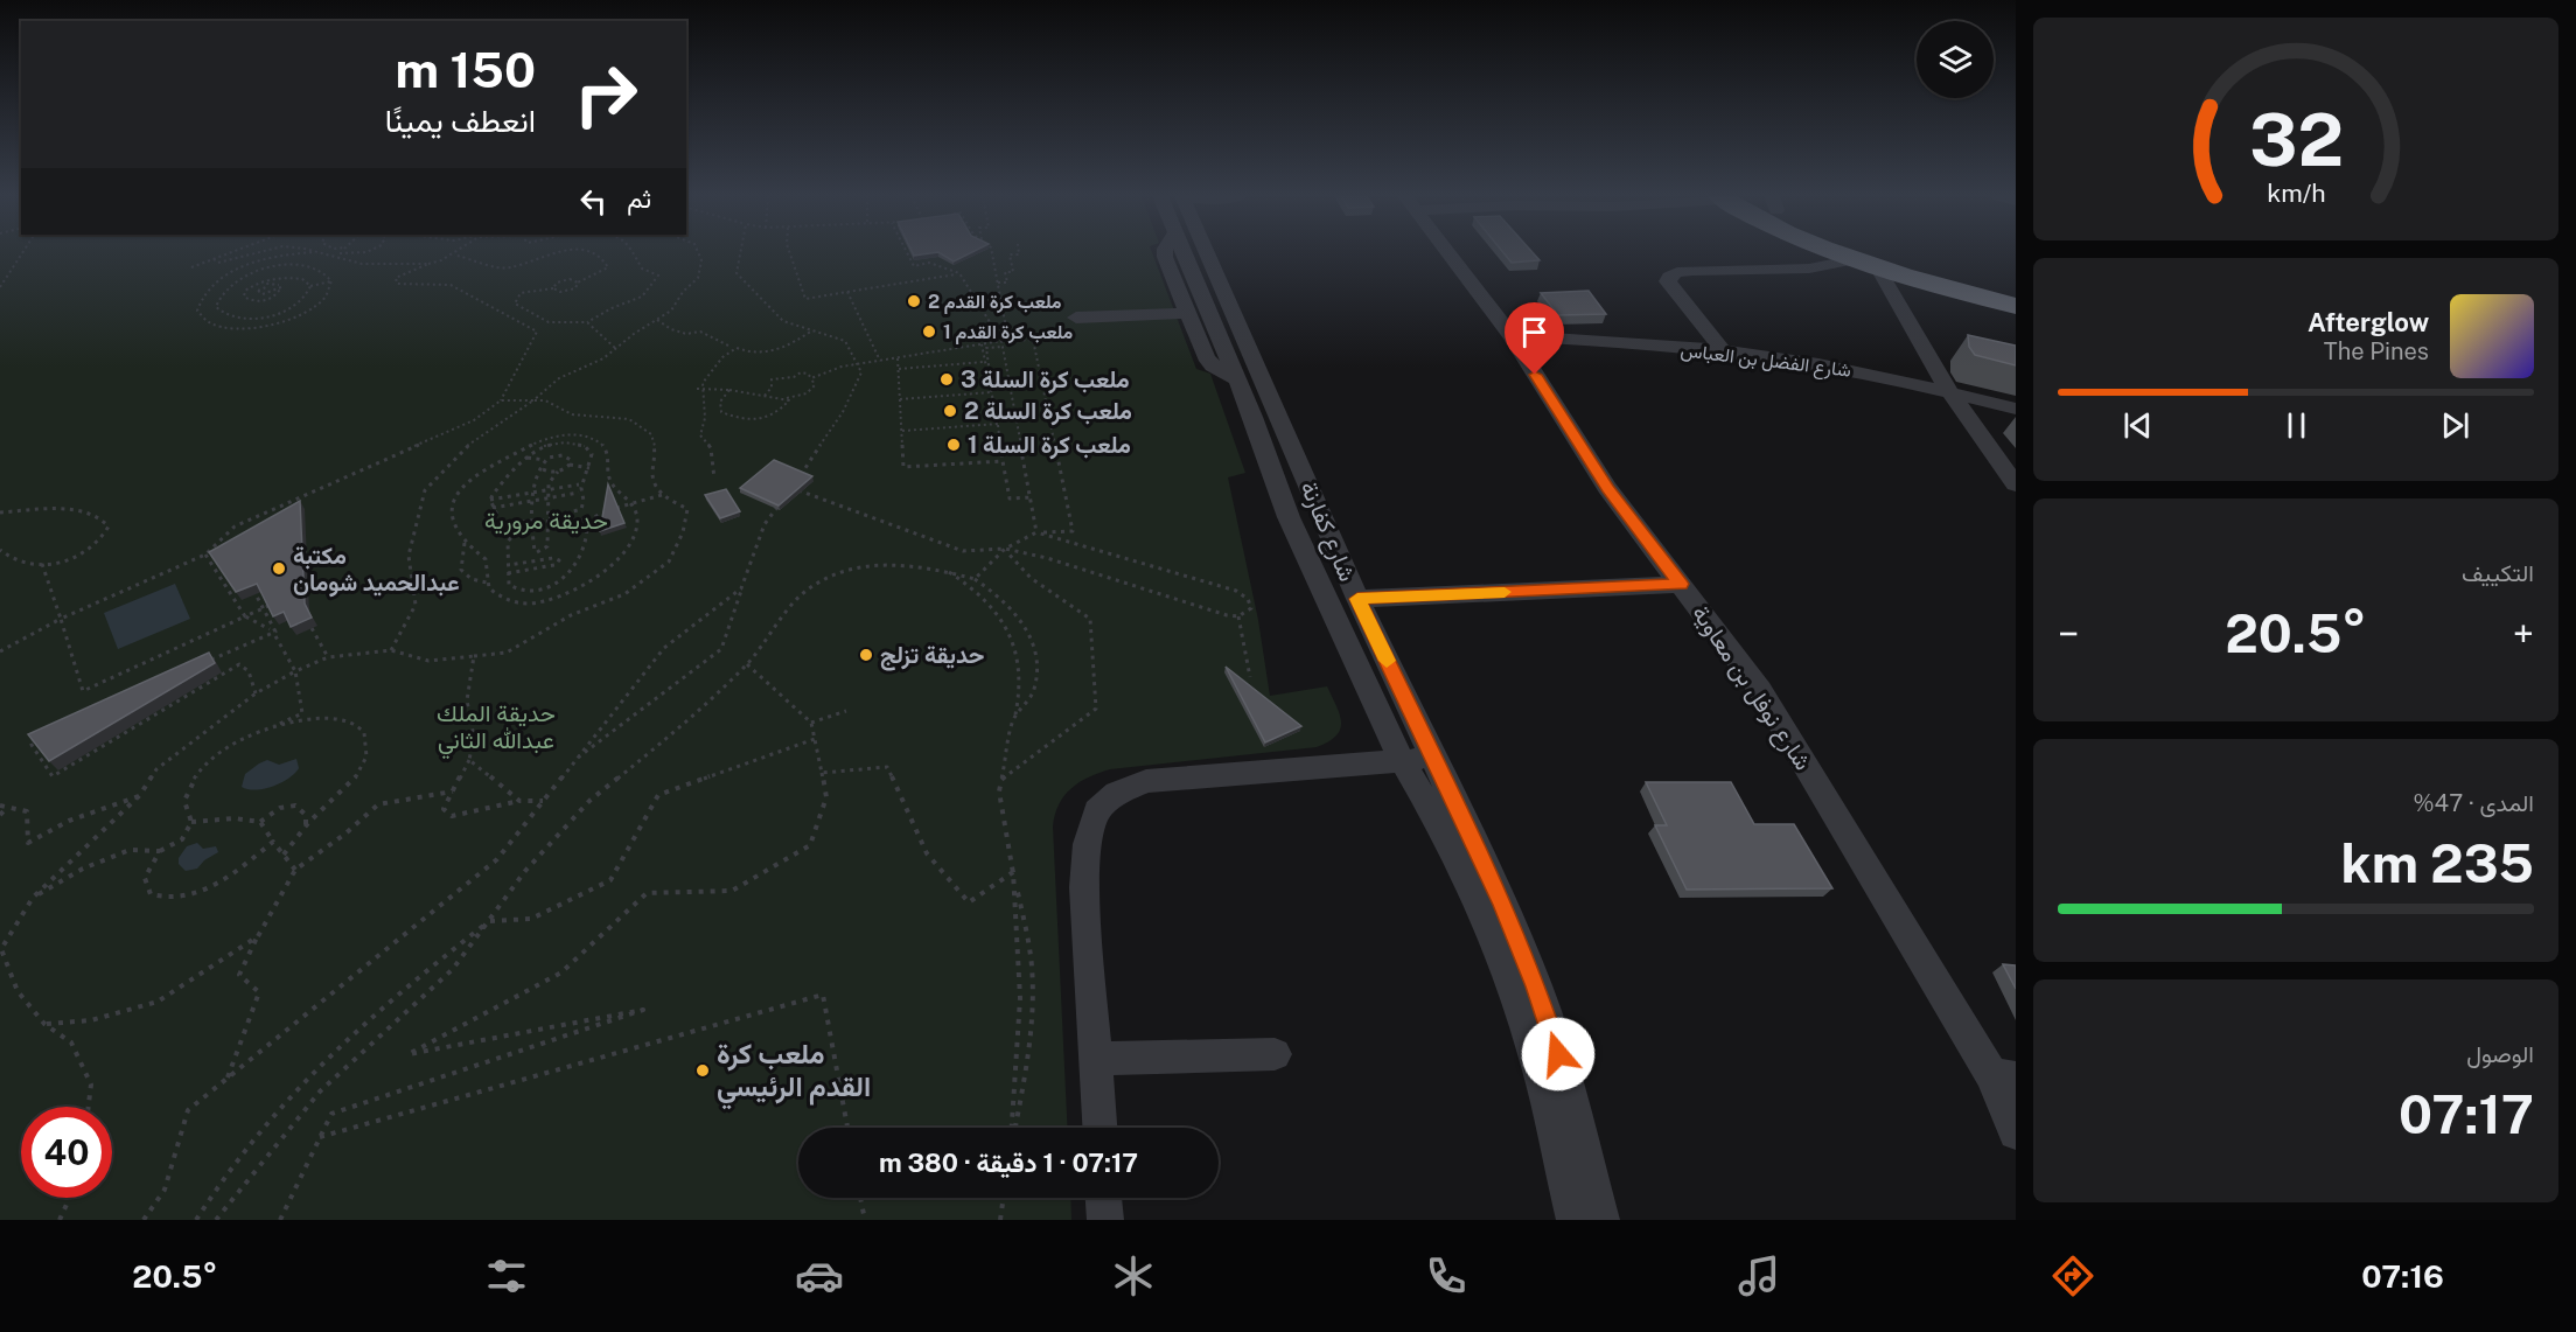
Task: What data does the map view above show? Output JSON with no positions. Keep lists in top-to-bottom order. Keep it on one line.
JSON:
{"streets":{"street":["شارع الفضل بن العباس","شارع كفارنة","شارع نوفل بن معاوية"]},"crossings":[["شارع الفضل بن العباس","شارع نوفل بن معاوية"]],"parks":["حديقة مرورية","حديقة الملك عبدالله الثاني"],"places":["ملعب كرة القدم 2","ملعب كرة القدم 1","ملعب كرة السلة 3","ملعب كرة السلة 2","ملعب كرة السلة 1","مكتبة عبدالحميد شومان","حديقة تزلج","ملعب كرة القدم الرئيسي"],"page":{"turn":["150 m","انعطف يمينًا"],"then":"ثم","song":["Afterglow","The Pines"],"tile":["التكييف",["المدى · 47%","235 km"],["الوصول","07:17"]],"heat":["−","20.5°","+"],"limit":"40","trip":"07:17 · 1 دقيقة · 380 m","tabs":["07:16","20.5°"],"gauge":["32","km/h"]}}
